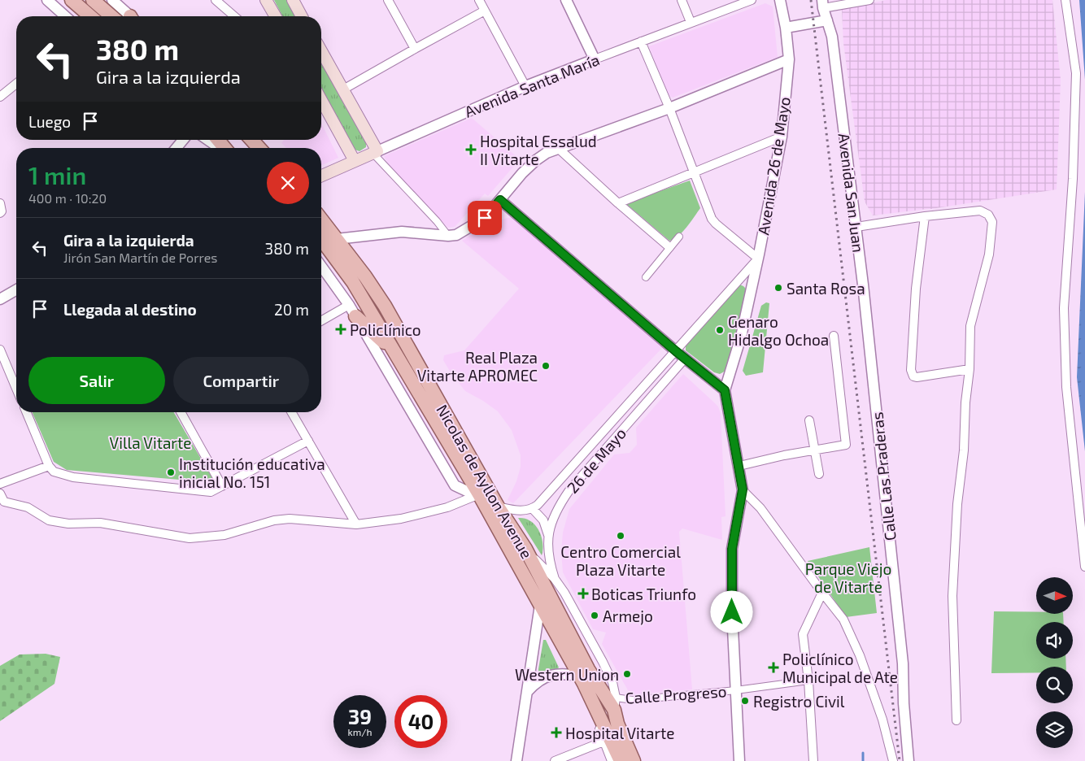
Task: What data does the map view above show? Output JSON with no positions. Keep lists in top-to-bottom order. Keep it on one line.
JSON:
{"streets":{"main road":["Avenida Santa María","Nicolas de Ayllon Avenue"],"street":["Avenida 26 de Mayo","Avenida San Juan","26 de Mayo","Calle Las Praderas","Calle Progreso"]},"crossings":[["Avenida San Juan","Calle Las Praderas"],["Nicolas de Ayllon Avenue","Calle Progreso"]],"parks":["Villa Vitarte","Parque Viejo de Vitarte"],"places":{"health":["Hospital Essalud II Vitarte","Policlínico","Boticas Triunfo","Policlínico Municipal de Ate","Hospital Vitarte"],"other":["Santa Rosa","Genaro Hidalgo Ochoa","Real Plaza Vitarte APROMEC","Institución educativa inicial No. 151","Centro Comercial Plaza Vitarte","Armejo","Western Union","Registro Civil"]},"north":"right","page":{"turn":["380 m","Gira a la izquierda"],"then":"Luego","heading":["1 min","400 m · 10:20"],"list":[{"name":"Gira a la izquierda","note":"Jirón San Martín de Porres","value":"380 m"},{"name":"Llegada al destino","value":"20 m"}],"buttons":["Salir","Compartir"],"speed":"39 km/h","limit":"40"}}
